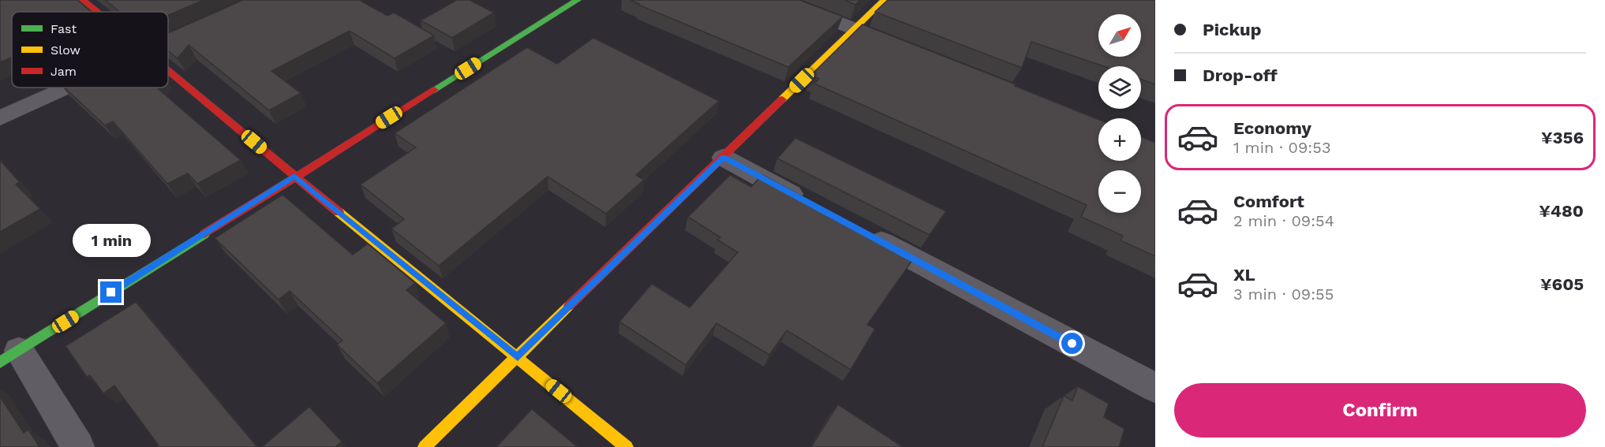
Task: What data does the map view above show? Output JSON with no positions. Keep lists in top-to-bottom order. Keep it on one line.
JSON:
{"legend":["Fast","Slow","Jam"],"north":"top right","page":{"banner":["Pickup","Drop-off"],"map_buttons":["+","−"],"list":[{"name":"Economy","note":"1 min · 09:53","value":"¥356"},{"name":"Comfort","note":"2 min · 09:54","value":"¥480"},{"name":"XL","note":"3 min · 09:55","value":"¥605"}],"bubble":"1 min","buttons":"Confirm"}}
